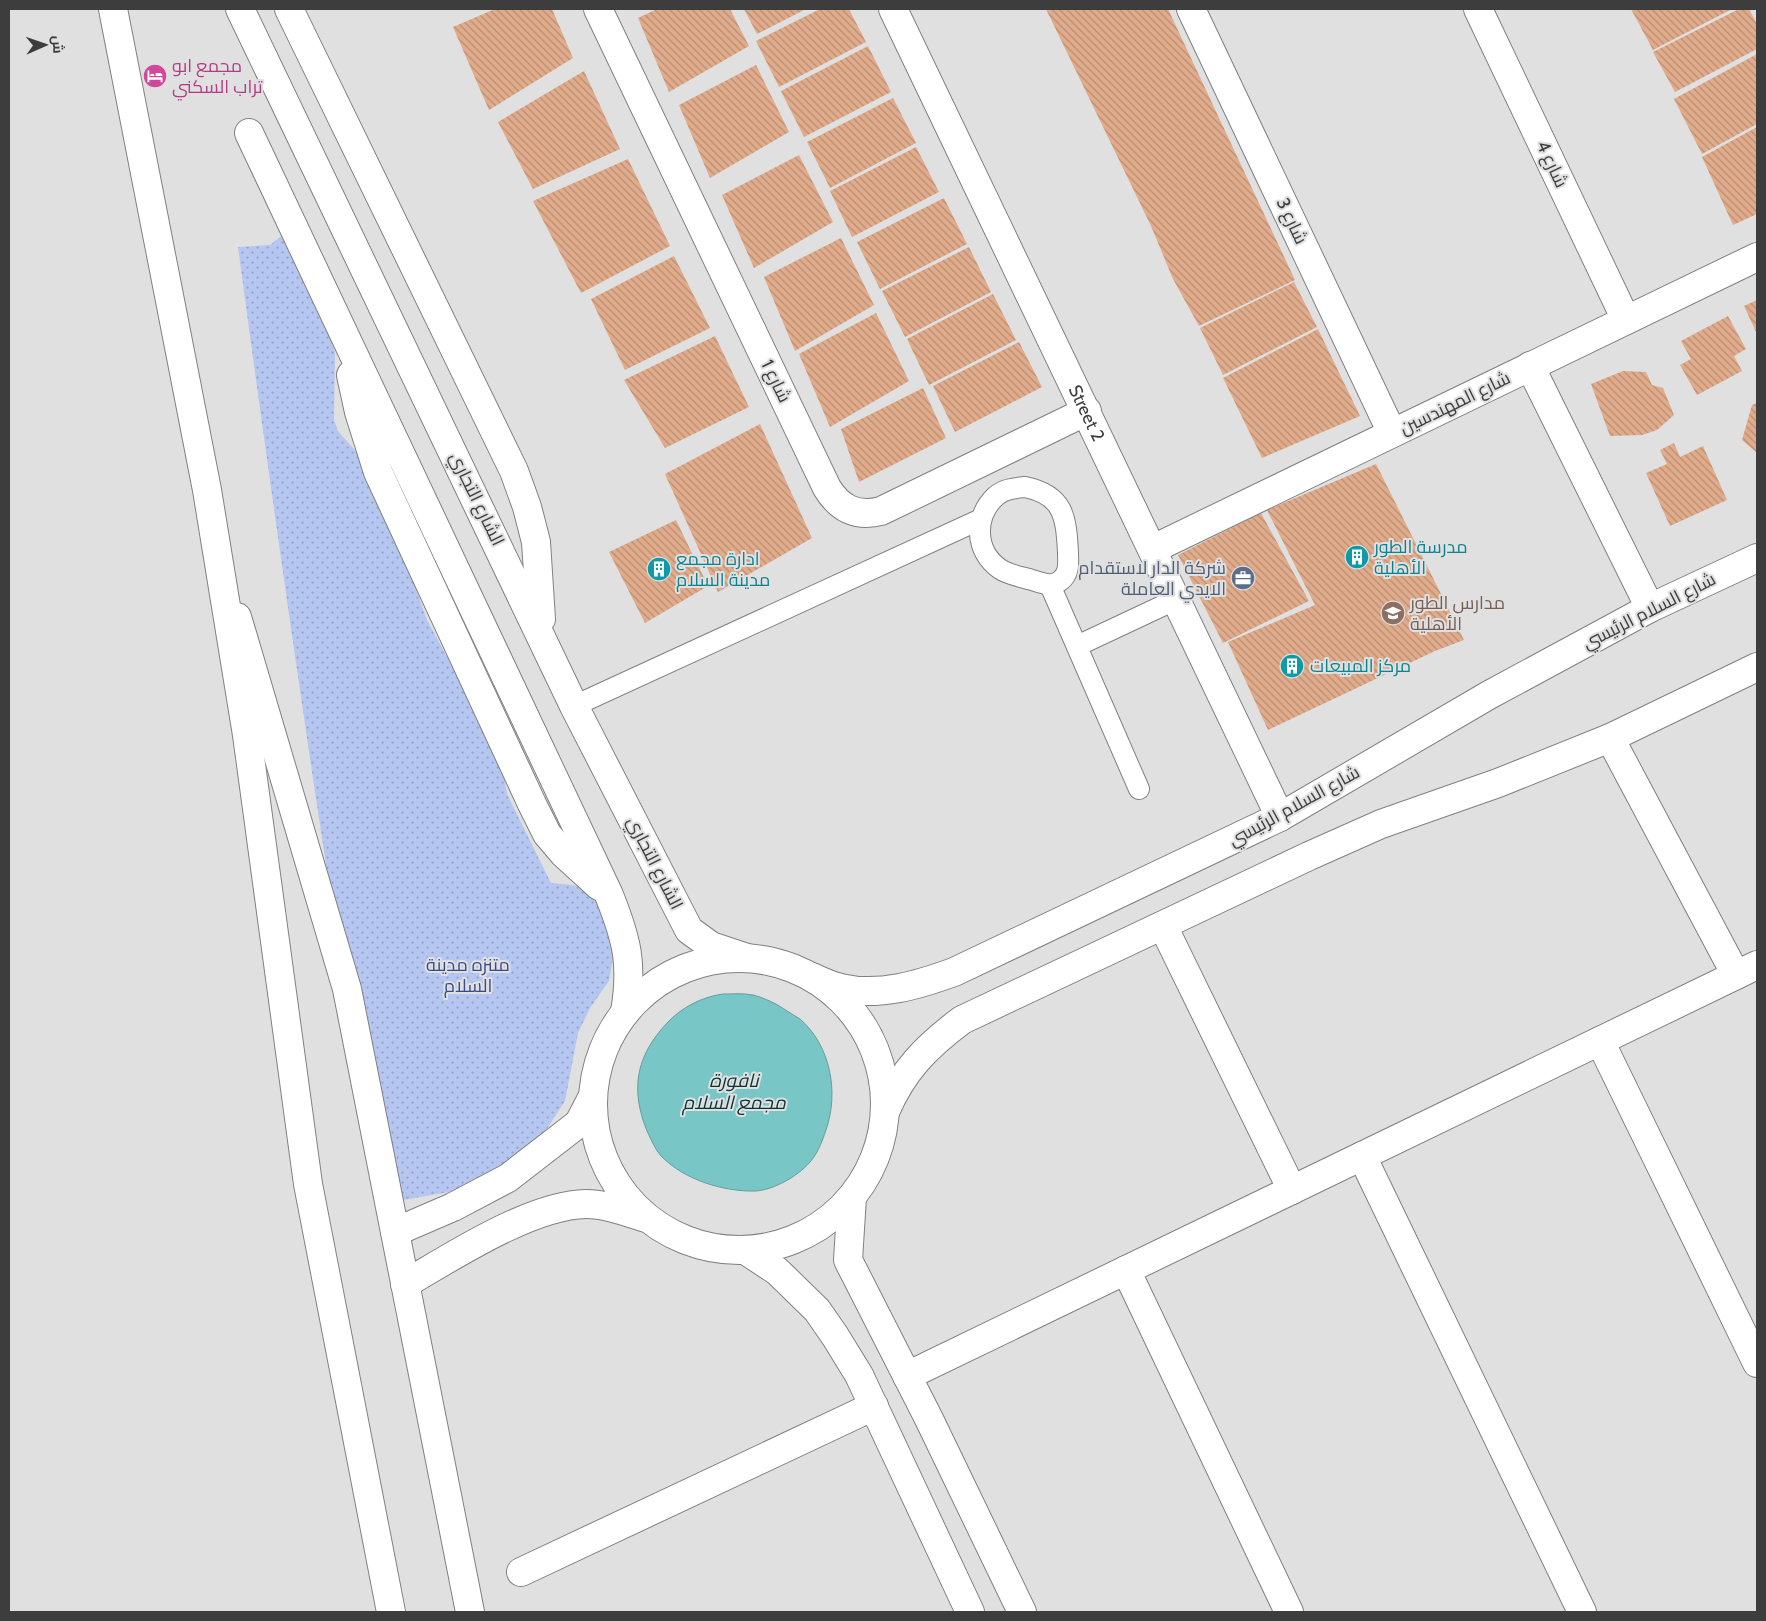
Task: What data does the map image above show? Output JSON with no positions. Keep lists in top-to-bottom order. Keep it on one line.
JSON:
{"streets":{"street":["شارع 4","شارع 3","شارع 1","شارع المهندسين","Street 2","الشارع التجاري","شارع السلام الرئيسي"]},"crossings":[["شارع 4","شارع المهندسين"],["شارع 3","شارع المهندسين"],["شارع 1","Street 2"],["شارع المهندسين","Street 2"],["Street 2","شارع السلام الرئيسي"]],"water":["نافورة مجمع السلام"],"parks":["متنزه مدينة السلام"],"places":{"hotel":["مجمع ابو تراب السكني"],"building":["مدرسة الطور الأهلية","ادارة مجمع مدينة السلام","مركز المبيعات"],"office":["شركة الدار لاستقدام الايدي العاملة"],"school or university":["مدارس الطور الأهلية"]},"north":"right"}
